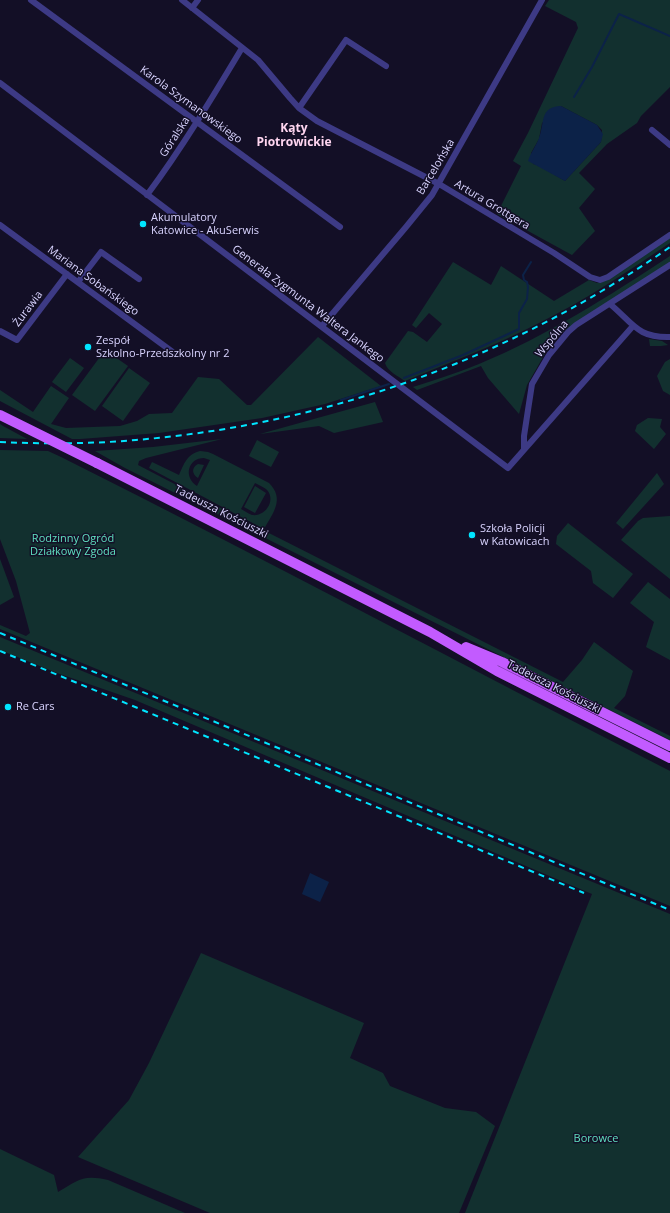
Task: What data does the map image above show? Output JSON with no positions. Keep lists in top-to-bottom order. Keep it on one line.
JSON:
{"streets":{"main road":["Tadeusza Kościuszki"],"street":["Karola Szymanowskiego","Góralska","Barcelońska","Artura Grottgera","Mariana Sobańskiego","Generała Zygmunta Waltera Jankego","Żurawia","Wspólna"]},"crossings":[["Karola Szymanowskiego","Góralska"],["Góralska","Artura Grottgera"],["Góralska","Generała Zygmunta Waltera Jankego"],["Barcelońska","Artura Grottgera"],["Barcelońska","Generała Zygmunta Waltera Jankego"],["Mariana Sobańskiego","Żurawia"],["Generała Zygmunta Waltera Jankego","Wspólna"]],"districts":["Kąty Piotrowickie"],"parks":["Rodzinny Ogród Działkowy Zgoda","Borowce"],"places":["Akumulatory Katowice - AkuSerwis","Zespół Szkolno-Przedszkolny nr 2","Szkoła Policji w Katowicach","Re Cars"]}
